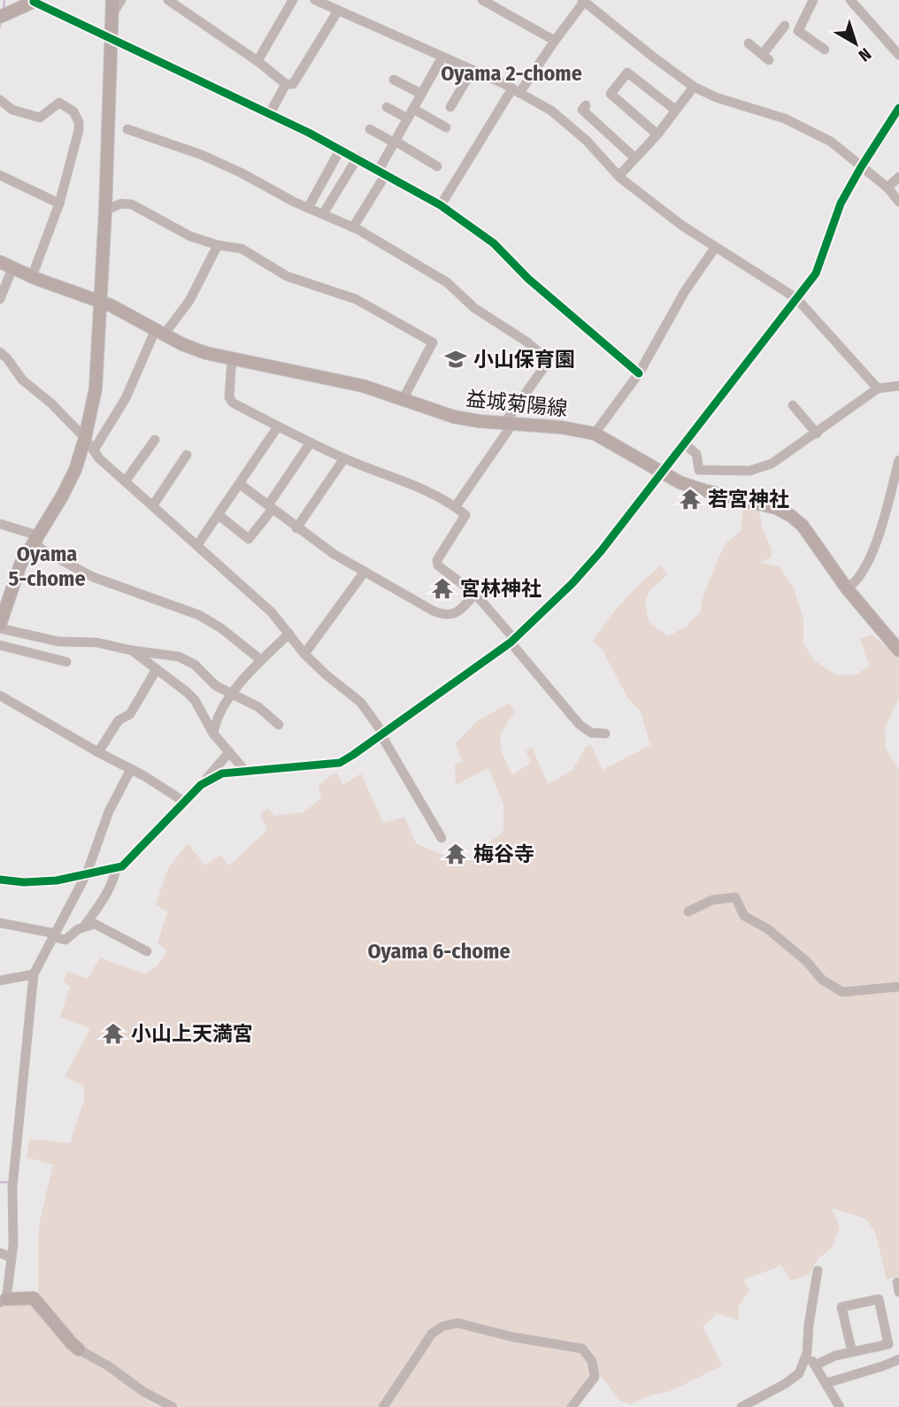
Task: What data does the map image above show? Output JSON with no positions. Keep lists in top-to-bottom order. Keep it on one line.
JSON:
{"streets":{"main road":["益城菊陽線"]},"districts":["Oyama 2-chome","Oyama 5-chome","Oyama 6-chome"],"places":{"school or university":["小山保育園"],"temple":["若宮神社","宮林神社","梅谷寺","小山上天満宮"]},"north":"bottom right"}
